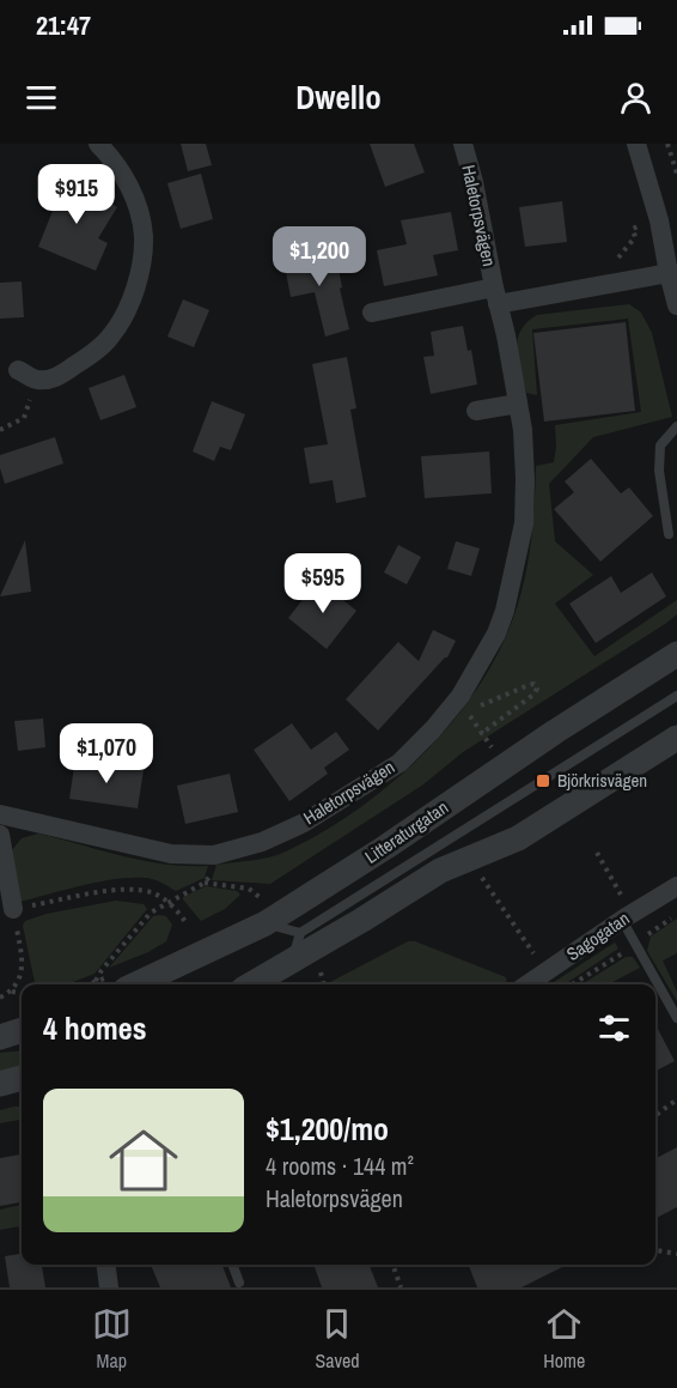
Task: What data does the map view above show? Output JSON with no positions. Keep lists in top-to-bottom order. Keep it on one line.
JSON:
{"streets":{"street":["Haletorpsvägen","Litteraturgatan","Sagogatan"]},"places":{"transit":["Björkrisvägen"]},"page":{"status":"21:47","header":"Dwello","price":["$915","$1,200","$595","$1,070"],"heading":"4 homes","list":[{"name":"$1,200/mo","note":"4 rooms · 144 m² · Haletorpsvägen"}],"tabs":["Map","Saved","Home"]}}
